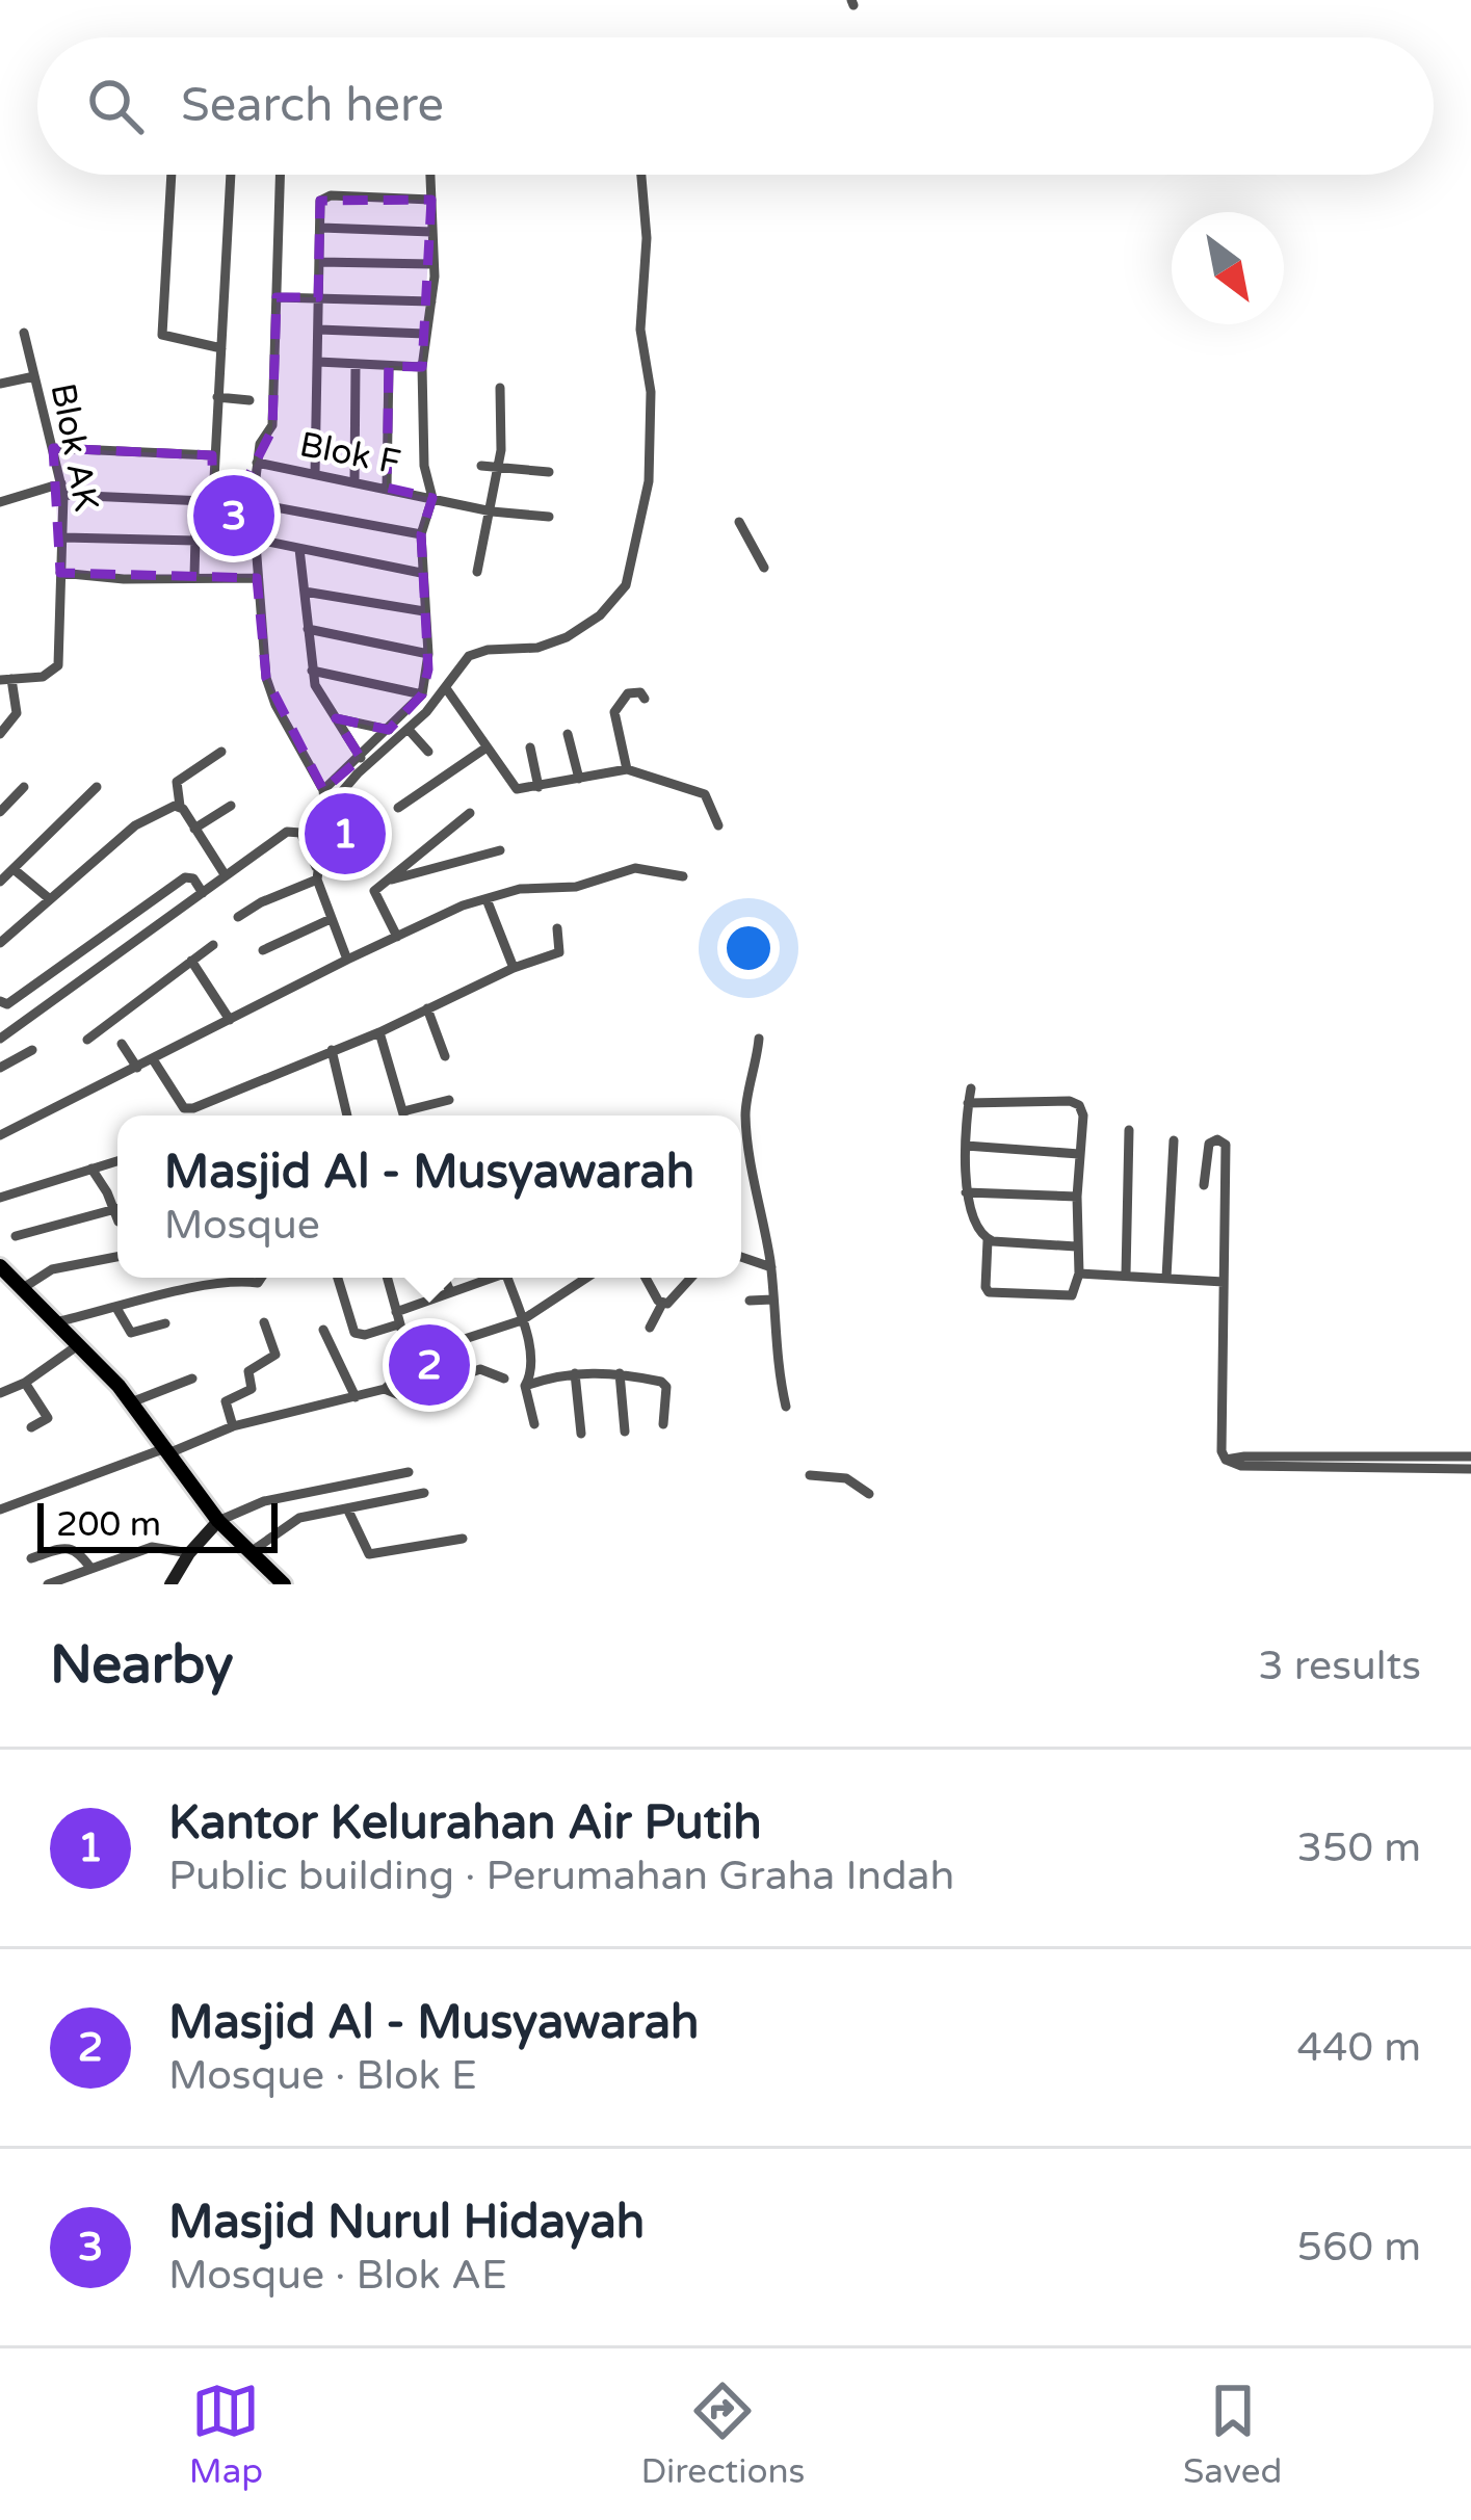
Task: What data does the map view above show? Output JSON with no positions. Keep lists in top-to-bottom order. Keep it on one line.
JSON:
{"streets":{"street":["Blok AK","Blok F"]},"scale_bar":"200 m","north":"bottom right","page":{"search":"Search here","pins":["3","1","2"],"popup":["Masjid Al - Musyawarah","Mosque"],"scale":"200 m","heading":["Nearby","3 results"],"list":[{"mark":"1","name":"Kantor Kelurahan Air Putih","note":"Public building · Perumahan Graha Indah","value":"350 m"},{"mark":"2","name":"Masjid Al - Musyawarah","note":"Mosque · Blok E","value":"440 m"},{"mark":"3","name":"Masjid Nurul Hidayah","note":"Mosque · Blok AE","value":"560 m"}],"nav":["Map","Directions","Saved"]}}
